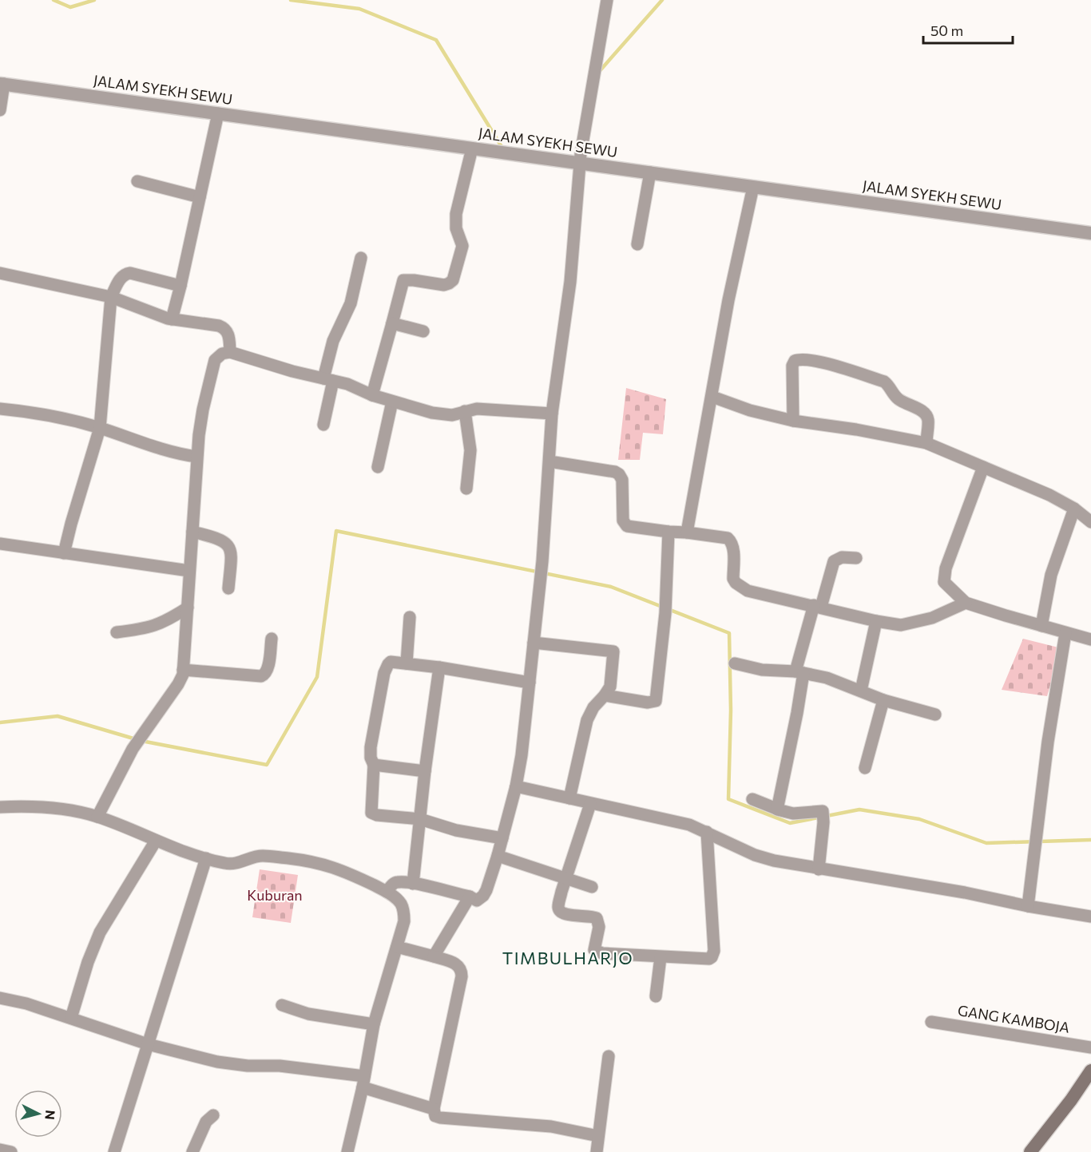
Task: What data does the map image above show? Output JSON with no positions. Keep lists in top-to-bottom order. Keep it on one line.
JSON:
{"streets":{"street":["JALAM SYEKH SEWU","GANG KAMBOJA"]},"districts":["TIMBULHARJO"],"parks":["Kuburan"],"scale_bar":"50 m","north":"right"}
